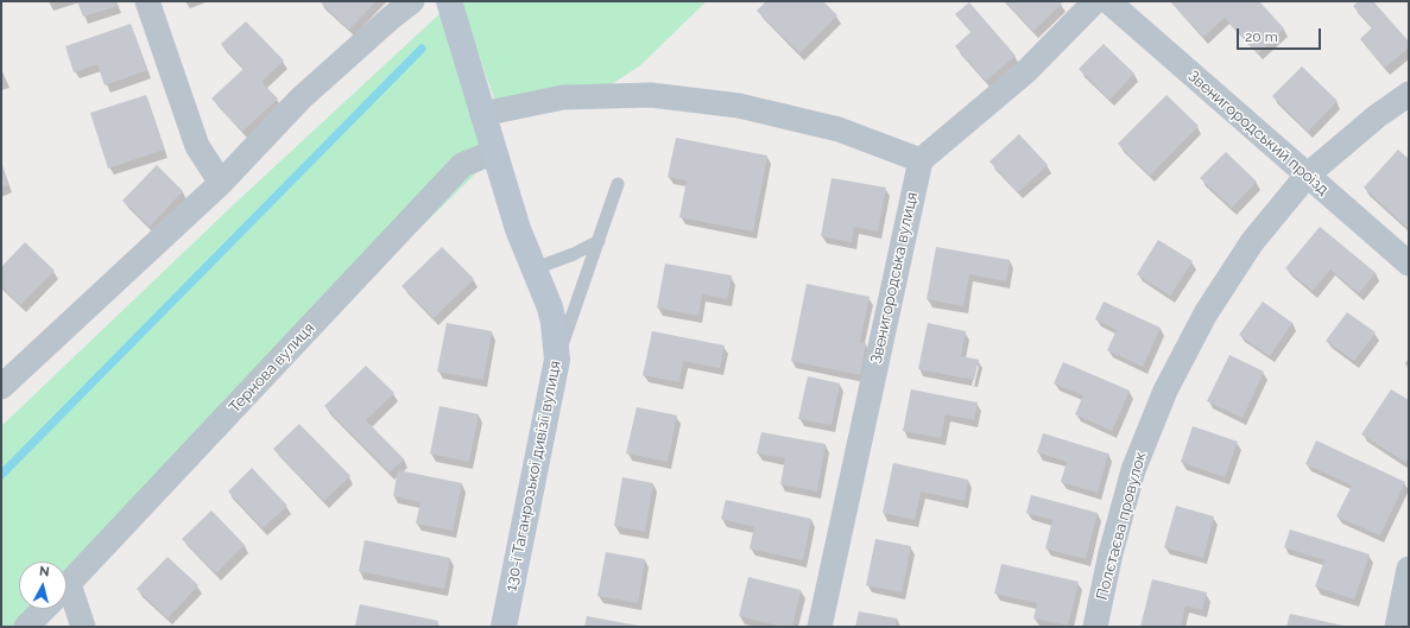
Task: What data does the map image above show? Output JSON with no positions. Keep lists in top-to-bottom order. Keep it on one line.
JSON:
{"streets":{"street":["Звенигородський проїзд","Звенигородська вулиця","Тернова вулиця","130-ї Таганрозької дивізії вулиця","Полєтаєва провулок"]},"crossings":[["Звенигородський проїзд","Полєтаєва провулок"],["Тернова вулиця","130-ї Таганрозької дивізії вулиця"]],"scale_bar":"20 m","north":"top"}
